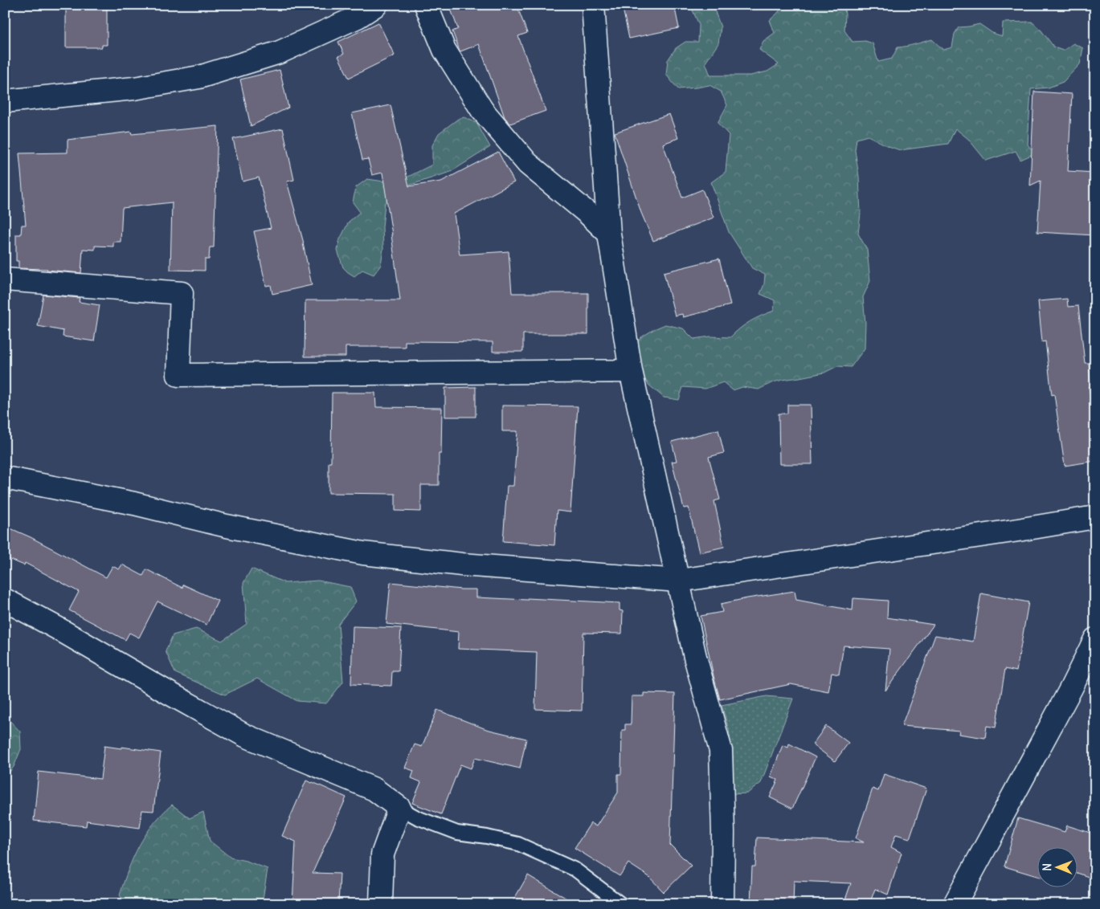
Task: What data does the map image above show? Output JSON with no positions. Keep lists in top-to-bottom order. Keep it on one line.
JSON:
{"north":"left"}
